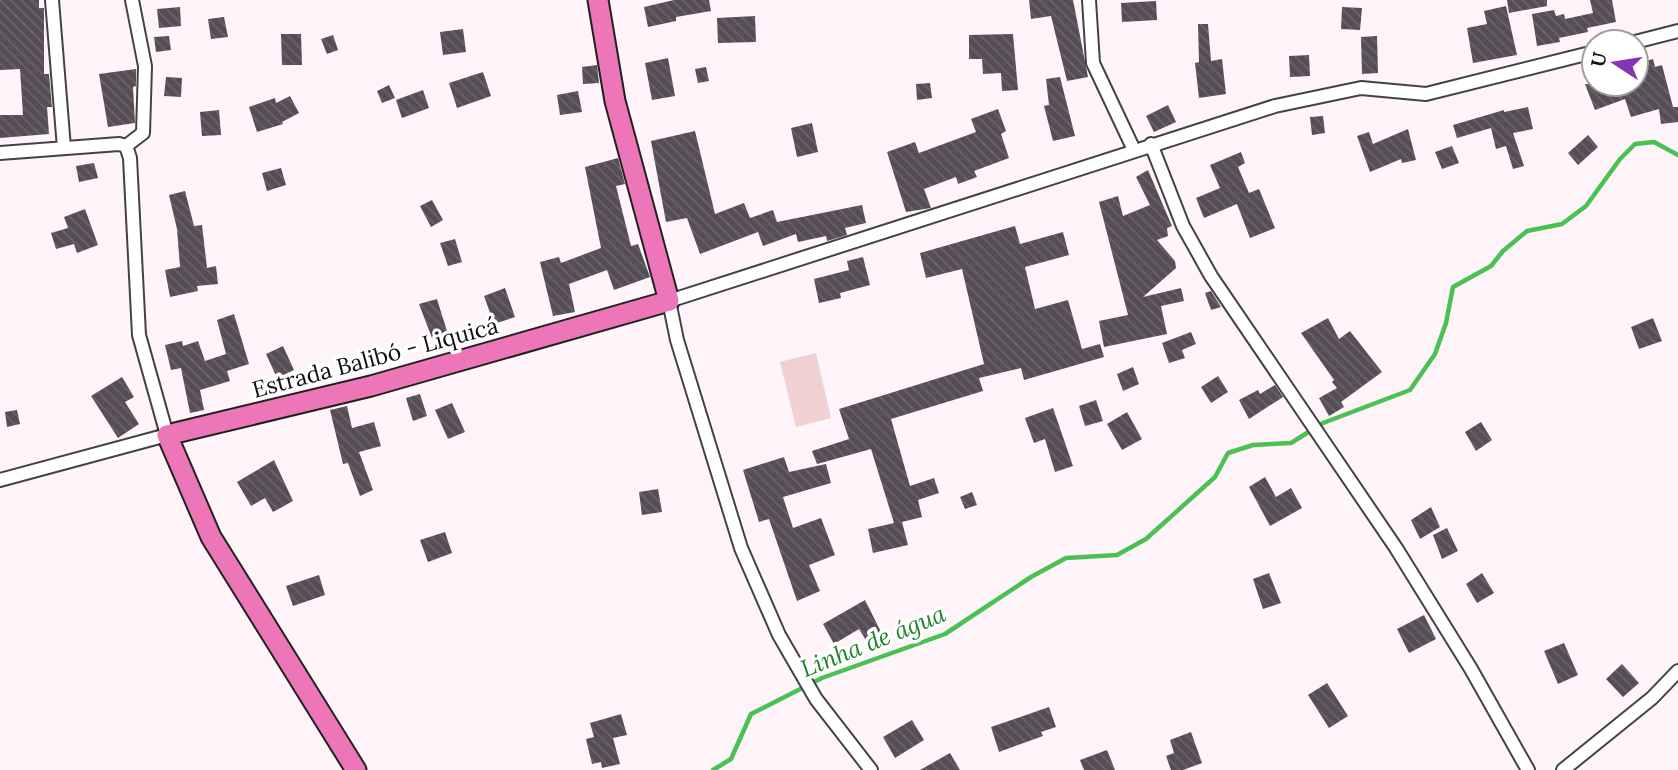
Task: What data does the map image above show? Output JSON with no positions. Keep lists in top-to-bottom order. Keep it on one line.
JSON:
{"streets":{"main road":["Estrada Balibó - Liquicá"]},"water":["Linha de água"],"north":"left"}
